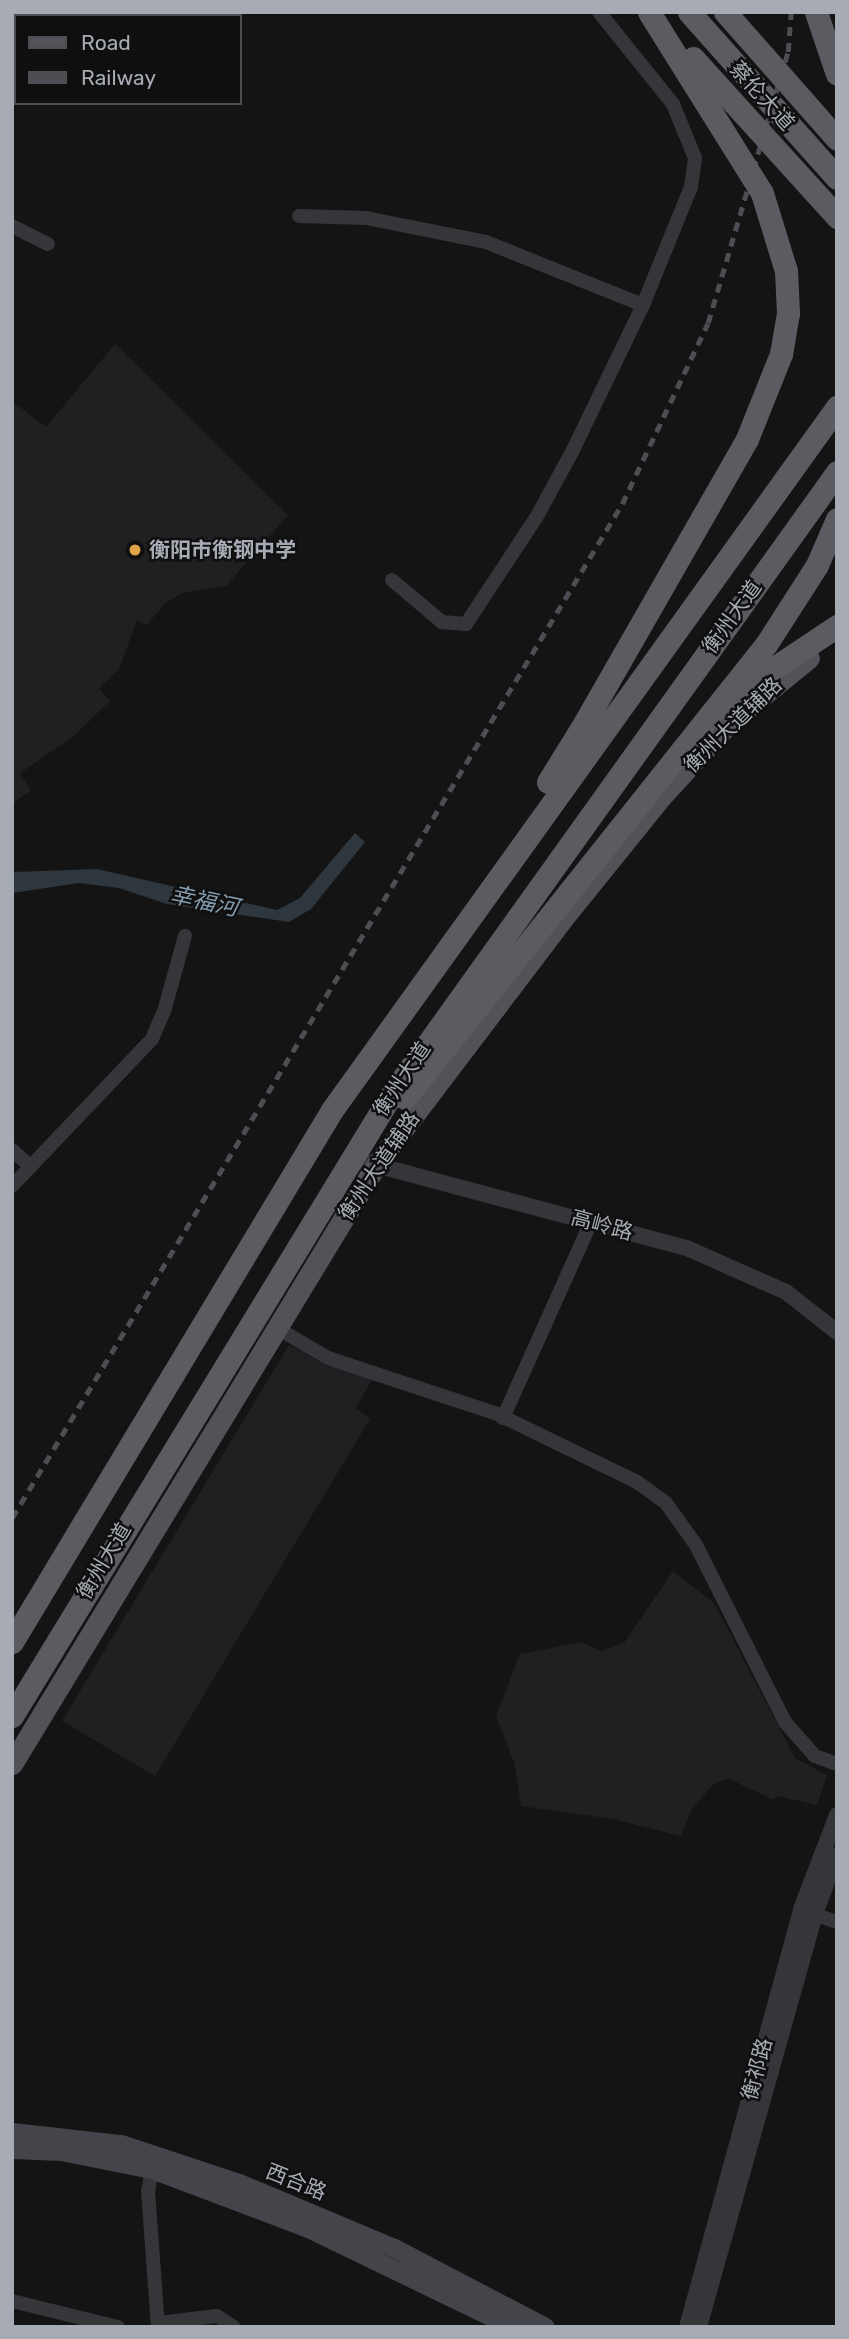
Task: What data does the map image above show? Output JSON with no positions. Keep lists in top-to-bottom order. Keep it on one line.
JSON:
{"streets":{"highway":["蔡伦大道","衡州大道"],"main road":["衡州大道辅路","西合路"],"street":["高岭路","衡祁路"]},"crossings":[["衡州大道","高岭路"],["衡州大道辅路","高岭路"]],"water":["幸福河"],"places":["衡阳市衡钢中学"],"legend":["Road","Railway"]}
